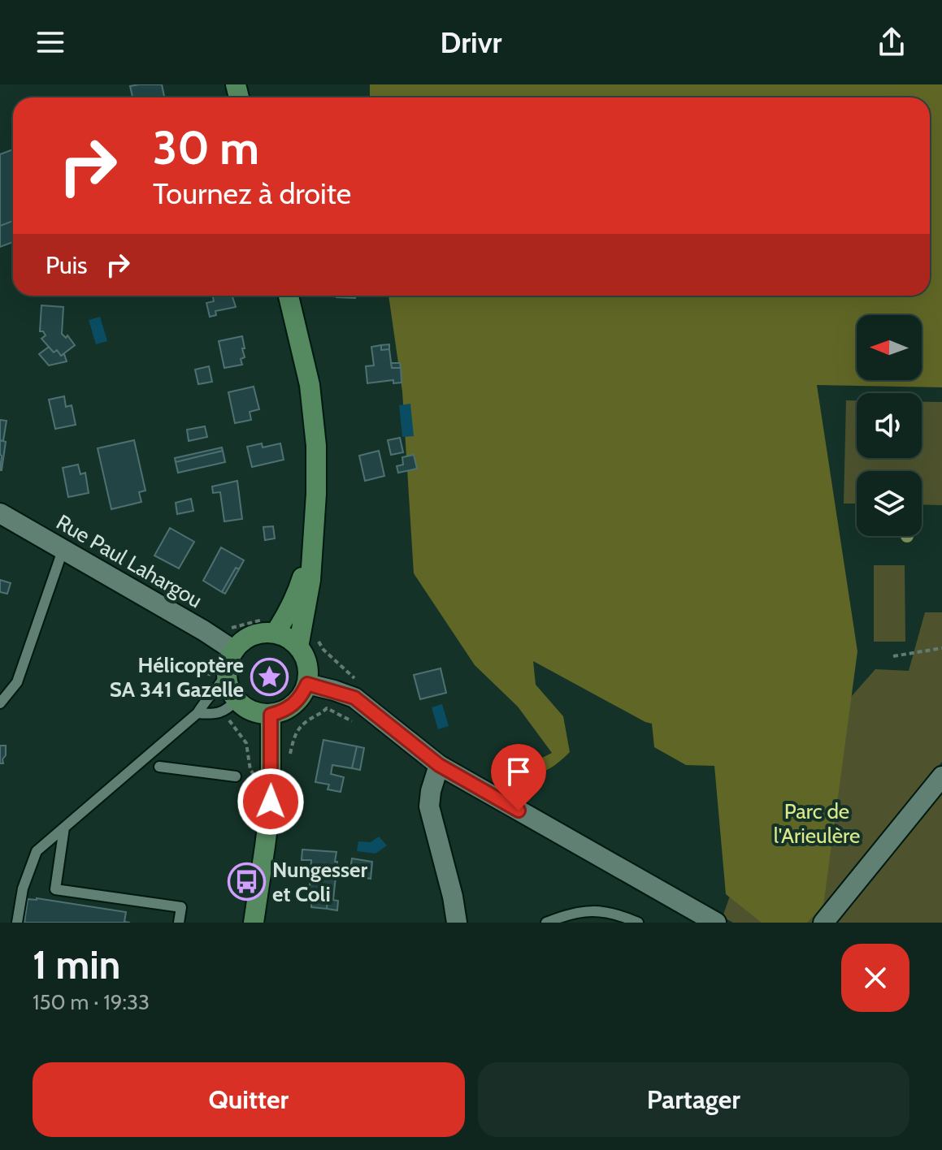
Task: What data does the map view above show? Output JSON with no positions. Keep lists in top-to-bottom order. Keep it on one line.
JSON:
{"streets":{"street":["Rue Paul Lahargou"]},"parks":["Parc de l'Arieulère"],"places":{"place":["Hélicoptère SA 341 Gazelle"],"bus stop":["Nungesser et Coli"]},"north":"left","page":{"header":"Drivr","turn":["30 m","Tournez à droite"],"then":"Puis","heading":["1 min","150 m · 19:33"],"buttons":["Quitter","Partager"]}}
